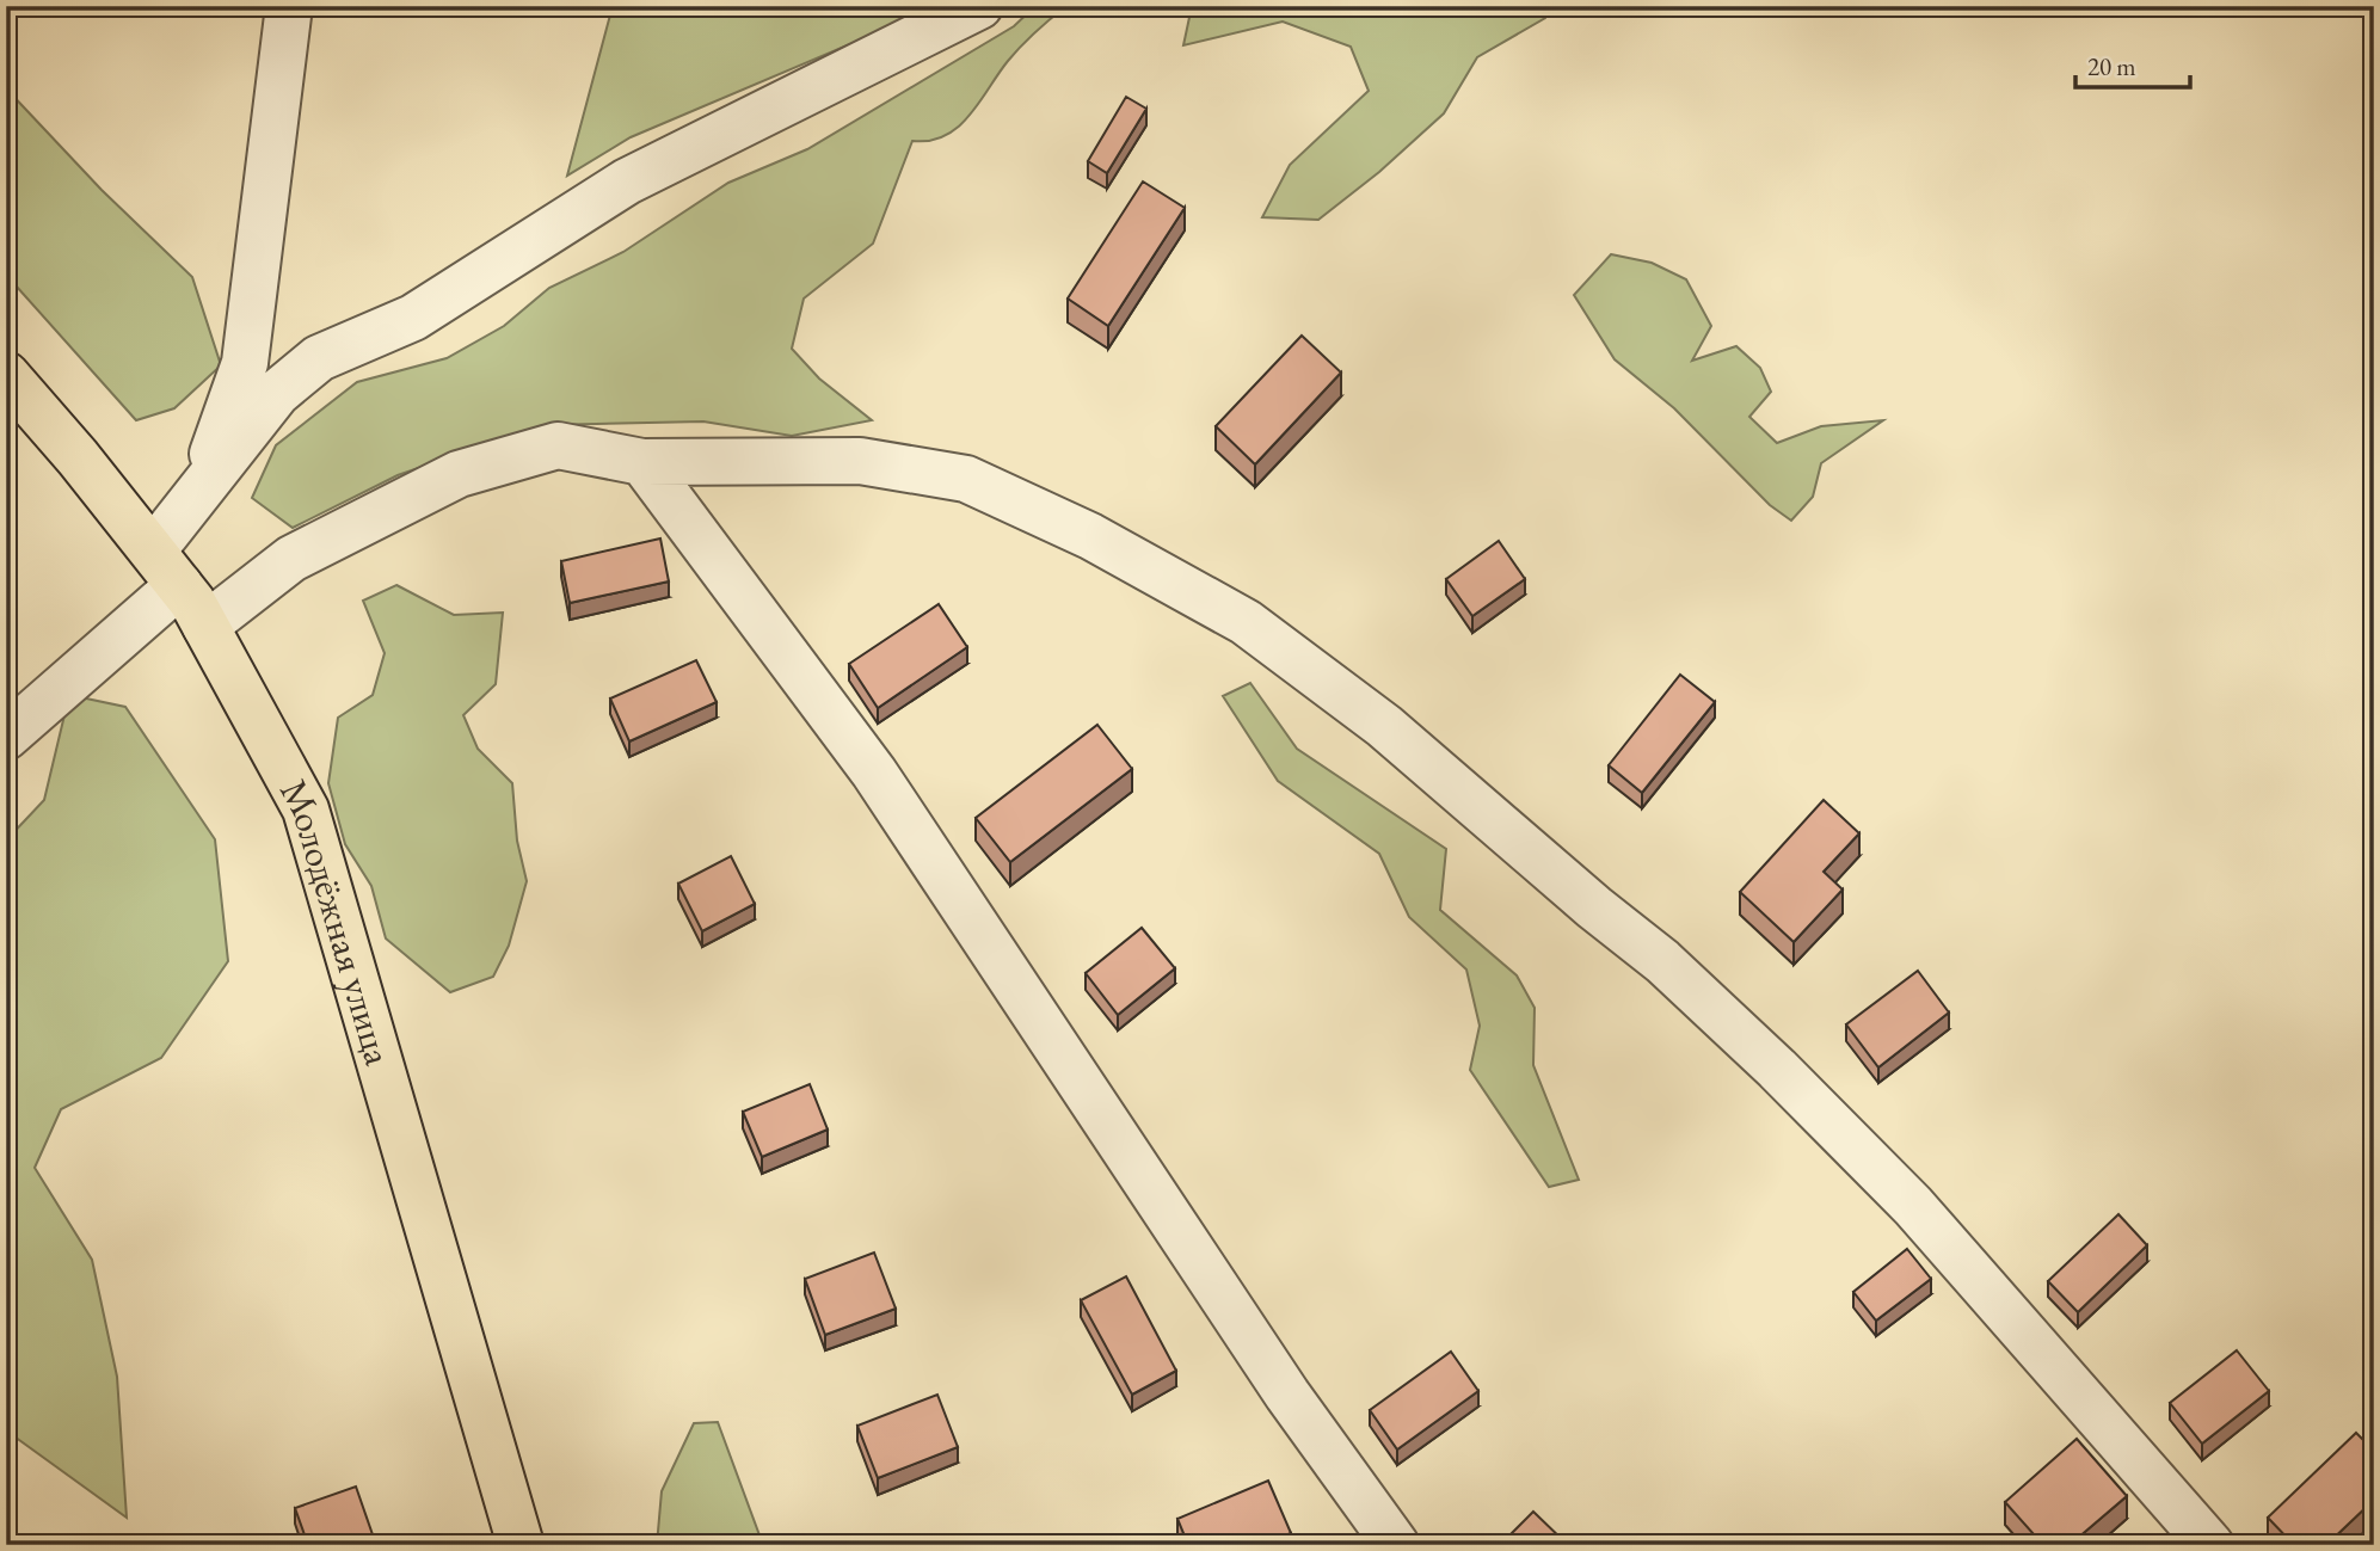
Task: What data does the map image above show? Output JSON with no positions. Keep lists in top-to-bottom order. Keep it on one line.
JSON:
{"streets":{"main road":["Молодёжная улица"]},"scale_bar":"20 m"}
